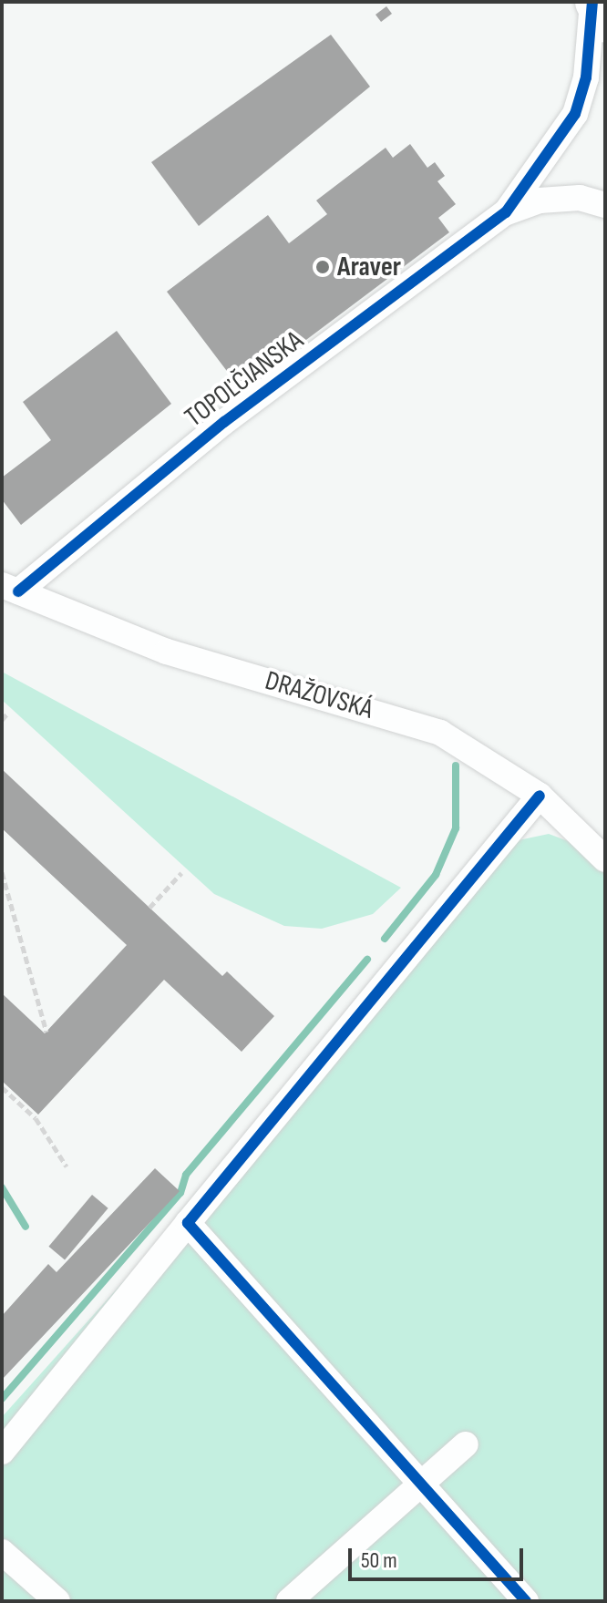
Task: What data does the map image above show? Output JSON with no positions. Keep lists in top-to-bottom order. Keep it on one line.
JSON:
{"streets":{"street":["TOPOĽČIANSKA","DRAŽOVSKÁ"]},"crossings":[["TOPOĽČIANSKA","DRAŽOVSKÁ"]],"places":["Araver"],"scale_bar":"50 m"}
